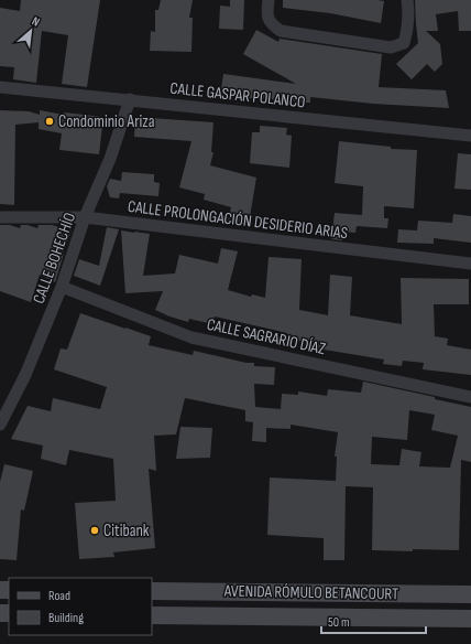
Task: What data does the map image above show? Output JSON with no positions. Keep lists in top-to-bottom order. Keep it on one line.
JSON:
{"streets":{"main road":["AVENIDA RÓMULO BETANCOURT"],"street":["CALLE GASPAR POLANCO","CALLE PROLONGACIÓN DESIDERIO ARIAS","CALLE BOHECHÍO","CALLE SAGRARIO DÍAZ"]},"crossings":[["CALLE GASPAR POLANCO","CALLE BOHECHÍO"],["CALLE PROLONGACIÓN DESIDERIO ARIAS","CALLE BOHECHÍO"],["CALLE BOHECHÍO","CALLE SAGRARIO DÍAZ"]],"places":["Condominio Ariza","Citibank"],"legend":["Road","Building"],"scale_bar":"50 m","north":"top right"}
